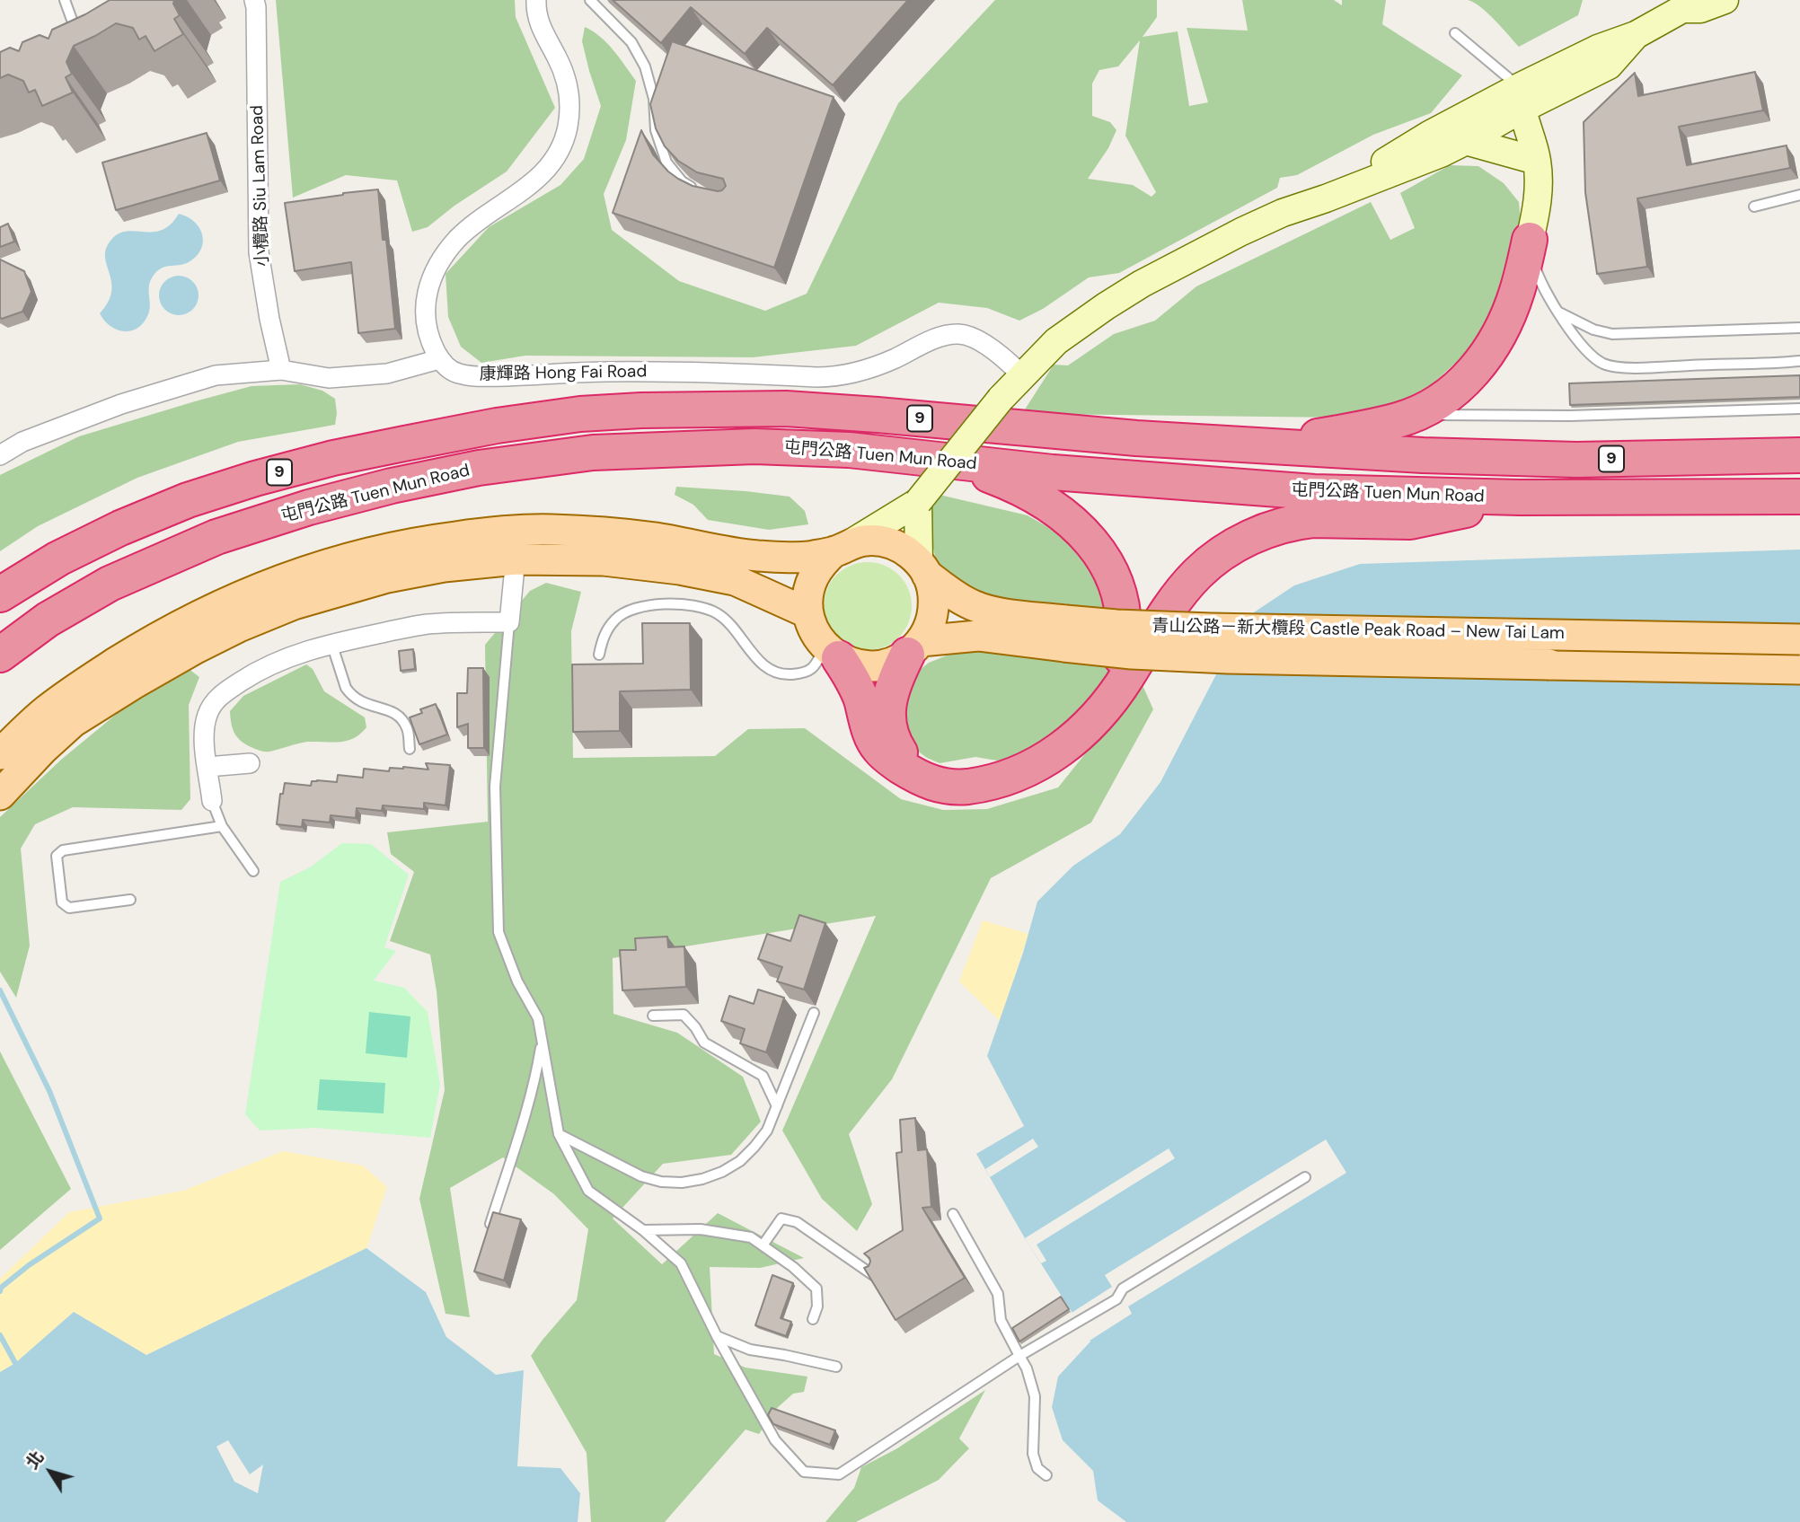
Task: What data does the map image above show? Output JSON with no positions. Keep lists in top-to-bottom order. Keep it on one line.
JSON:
{"streets":{"highway":["9","屯門公路 Tuen Mun Road"],"main road":["青山公路－新大欖段 Castle Peak Road – New Tai Lam"],"street":["小欖路 Siu Lam Road","康輝路 Hong Fai Road"]},"north":"top left"}
